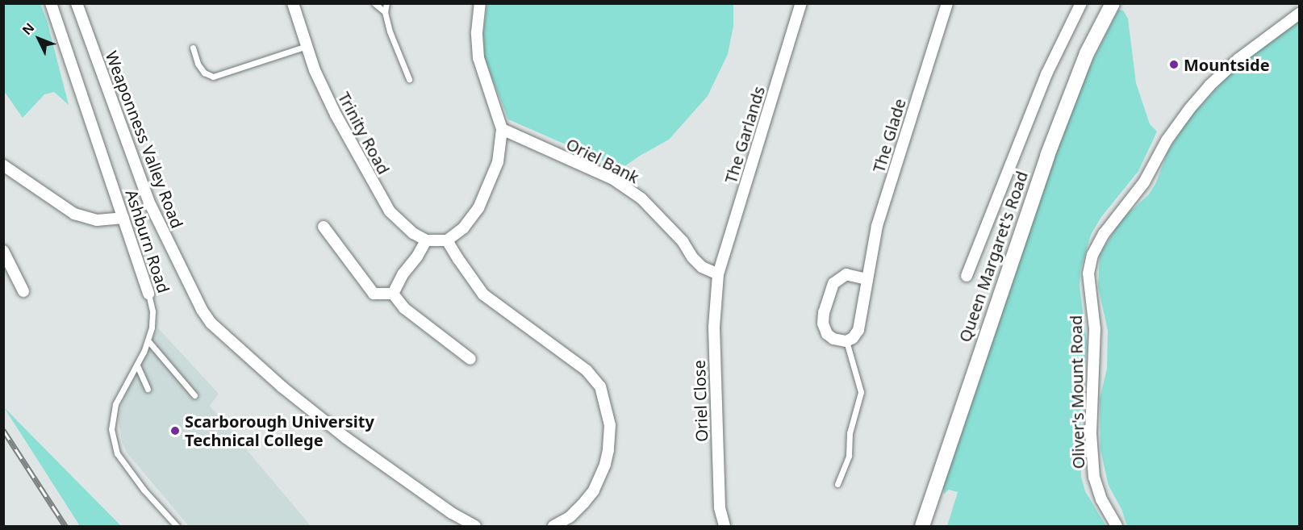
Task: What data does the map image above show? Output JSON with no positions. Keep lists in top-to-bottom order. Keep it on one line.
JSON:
{"streets":{"main road":["Queen Margaret's Road"],"street":["Trinity Road","The Garlands","The Glade","Weaponness Valley Road","Oriel Bank","Ashburn Road","Oliver's Mount Road","Oriel Close"]},"crossings":[["The Garlands","Oriel Bank"],["The Garlands","Oriel Close"],["Oriel Bank","Oriel Close"]],"places":["Mountside","Scarborough University Technical College"],"north":"top left"}
